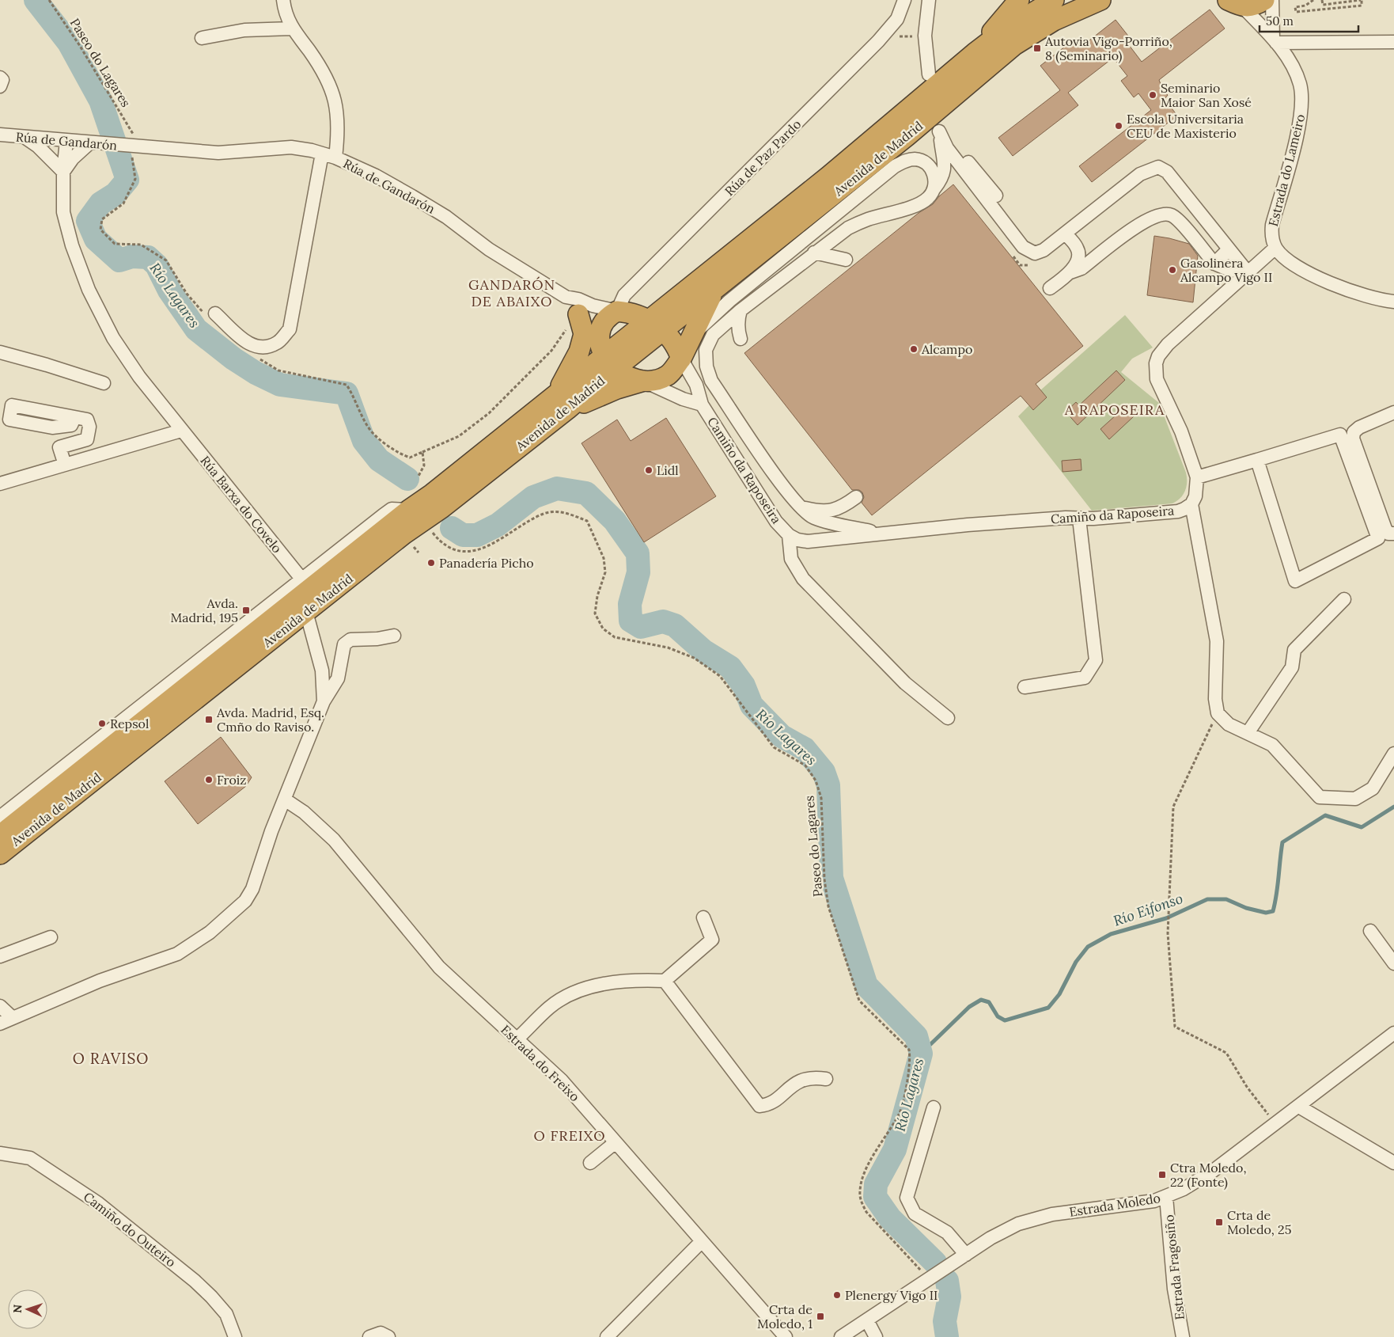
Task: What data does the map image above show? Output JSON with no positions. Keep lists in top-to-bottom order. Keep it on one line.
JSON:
{"streets":{"highway":["Avenida de Madrid"],"street":["Rúa de Gandarón","Rúa de Paz Pardo","Estrada do Lameiro","Camiño da Raposeira","Rúa Barxa do Covelo","Estrada do Freixo","Estrada Moledo","Camiño do Outeiro","Estrada Fragosiño"],"path":["Paseo do Lagares"]},"crossings":[["Paseo do Lagares","Rúa de Gandarón"],["Paseo do Lagares","Avenida de Madrid"],["Paseo do Lagares","Estrada Moledo"],["Rúa de Gandarón","Rúa de Paz Pardo"],["Rúa de Gandarón","Avenida de Madrid"],["Rúa de Gandarón","Rúa Barxa do Covelo"],["Rúa de Paz Pardo","Avenida de Madrid"],["Estrada do Lameiro","Camiño da Raposeira"],["Estrada Moledo","Estrada Fragosiño"]],"districts":["GANDARÓN DE ABAIXO","A RAPOSEIRA","O RAVISO","O FREIXO"],"water":["Río Lagares","Río Eifonso"],"places":{"transit":["Autovia Vigo-Porriño, 8 (Seminario)","Avda. Madrid, 195","Avda. Madrid, Esq. Cmño do Raviso.","Ctra Moledo, 22 (Fonte)","Crta de Moledo, 25","Crta de Moledo, 1"],"other":["Seminario Maior San Xosé","Escola Universitaria CEU de Maxisterio","Gasolinera Alcampo Vigo II","Alcampo","Lidl","Panadería Picho","Repsol","Froiz","Plenergy Vigo II"]},"scale_bar":"50 m","north":"left"}
